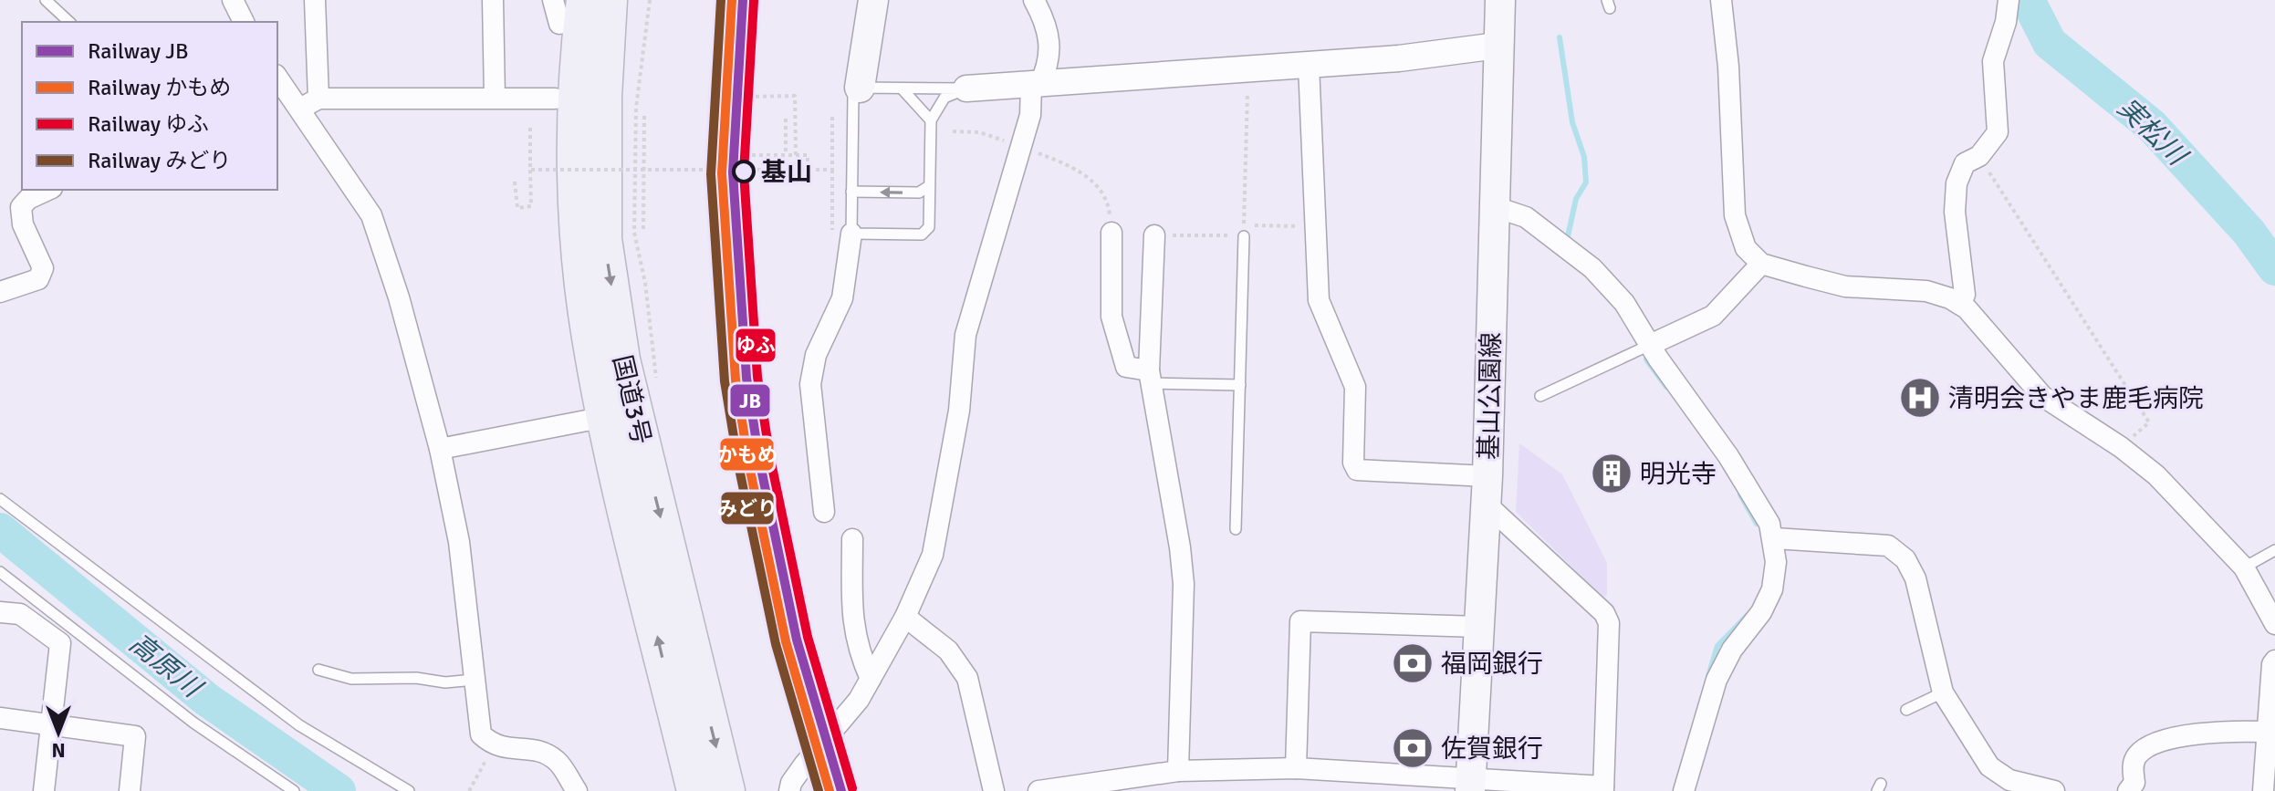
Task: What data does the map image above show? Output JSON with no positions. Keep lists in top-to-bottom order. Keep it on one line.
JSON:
{"streets":{"highway":["国道3号"],"main road":["基山公園線"]},"water":["実松川","高原川"],"places":{"other":["基山"],"hospital":["清明会きやま鹿毛病院"],"building":["明光寺"],"bank":["福岡銀行","佐賀銀行"]},"lines":["rail line JB","rail line かもめ","rail line みどり","rail line ゆふ"],"legend":["Railway JB","Railway かもめ","Railway ゆふ","Railway みどり"],"north":"bottom"}
